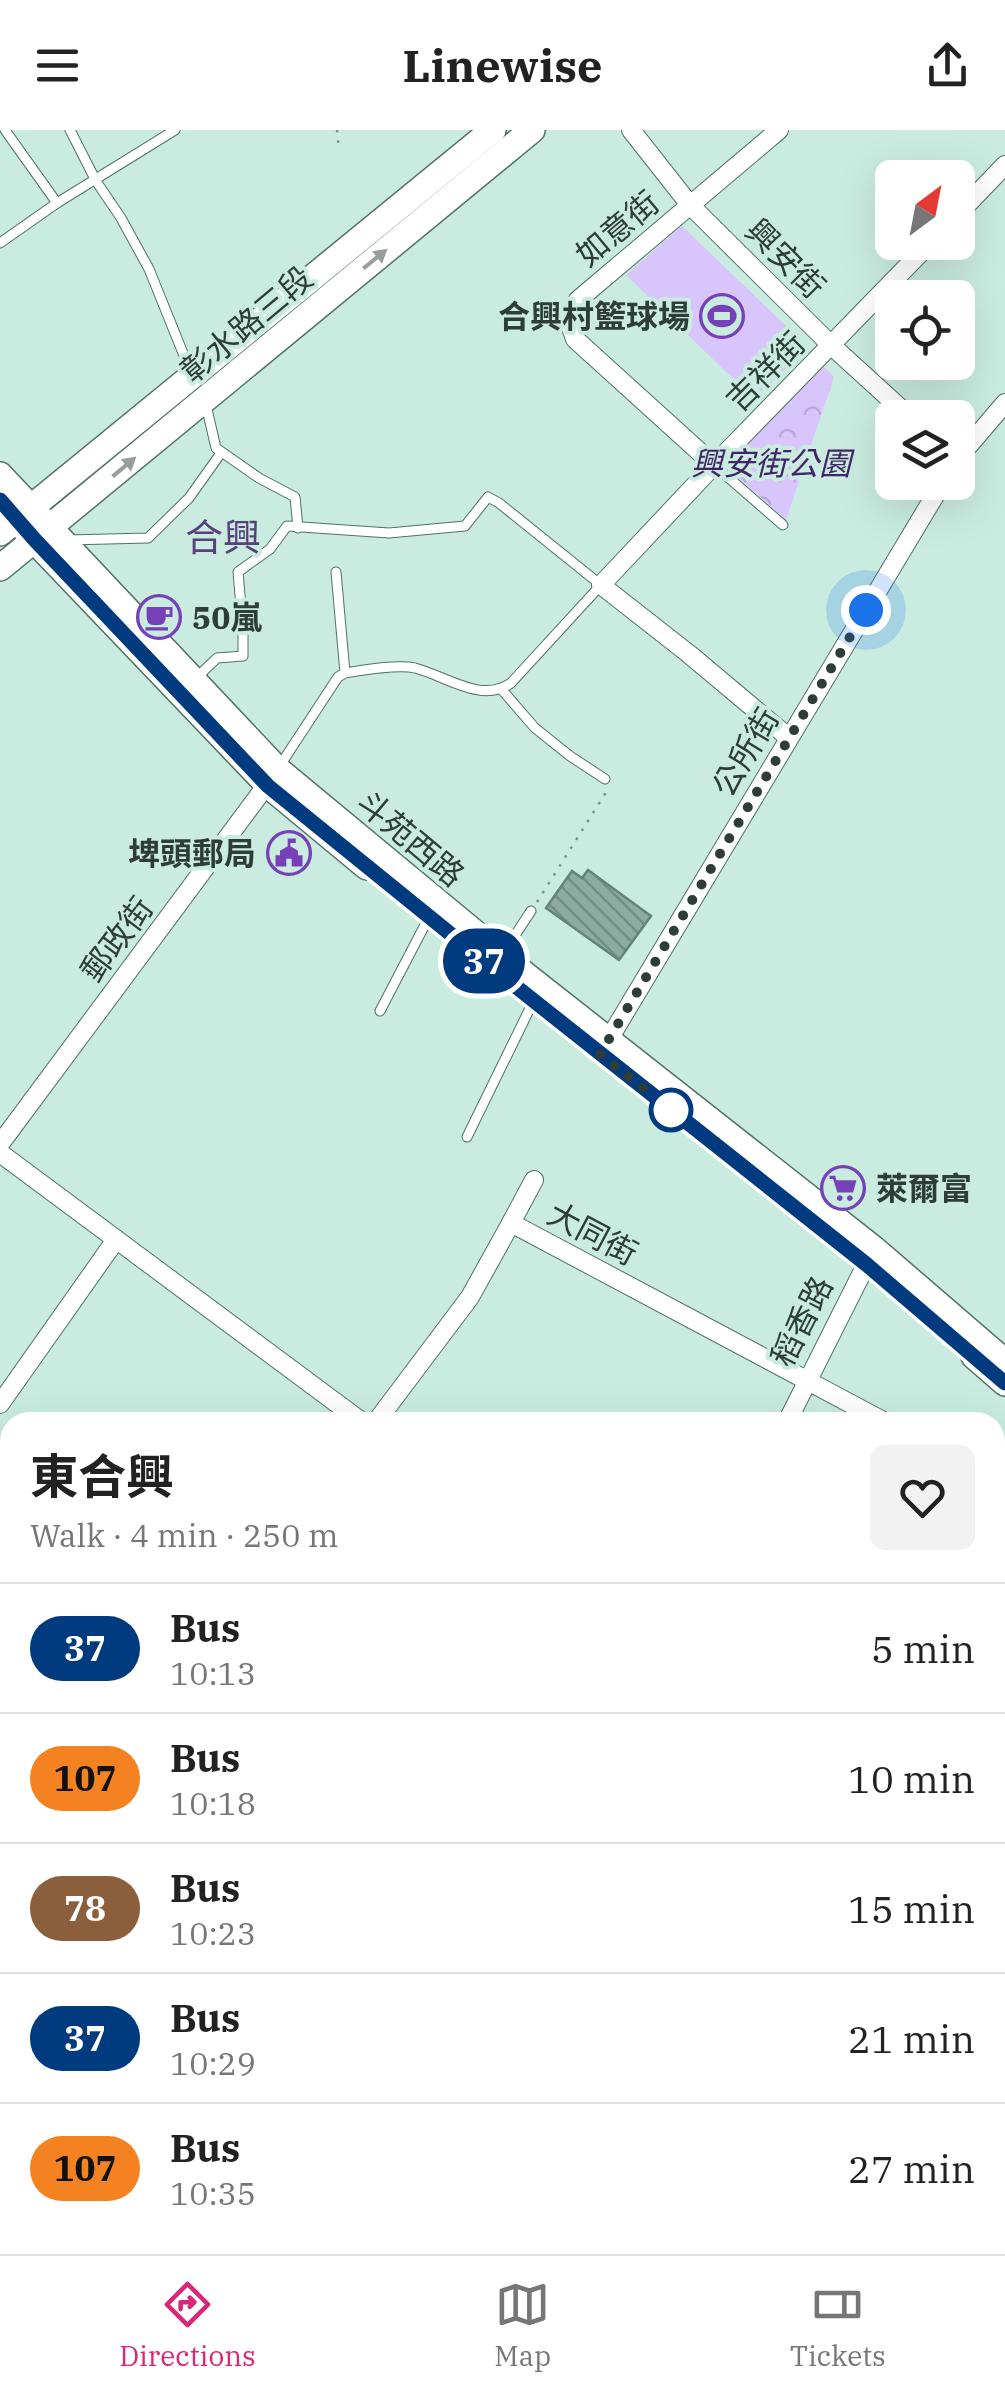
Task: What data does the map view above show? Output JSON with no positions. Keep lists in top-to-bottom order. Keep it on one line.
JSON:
{"streets":{"main road":["彰水路三段","斗苑西路"],"street":["如意街","興安街","吉祥街","公所街","郵政街","大同街","稻香路"]},"crossings":[["如意街","興安街"],["如意街","吉祥街"],["興安街","吉祥街"],["彰水路三段","斗苑西路"],["公所街","斗苑西路"],["斗苑西路","郵政街"],["斗苑西路","稻香路"],["大同街","稻香路"]],"districts":["合興"],"parks":["興安街公園"],"places":{"sports":["合興村籃球場"],"cafe":["50嵐"],"public building":["埤頭郵局"],"supermarket":["萊爾富"]},"lines":["bus line 37"],"north":"top right","page":{"header":"Linewise","on_map":"37","heading":["東合興","Walk · 4 min · 250 m"],"list":[{"mark":"37","name":"Bus","note":"10:13","value":"5 min"},{"mark":"107","name":"Bus","note":"10:18","value":"10 min"},{"mark":"78","name":"Bus","note":"10:23","value":"15 min"},{"mark":"37","name":"Bus","note":"10:29","value":"21 min"},{"mark":"107","name":"Bus","note":"10:35","value":"27 min"}],"tabs":["Directions","Map","Tickets"]}}
